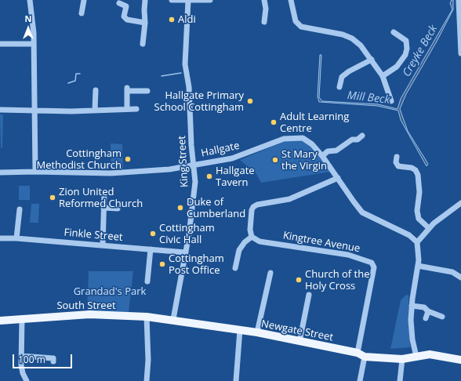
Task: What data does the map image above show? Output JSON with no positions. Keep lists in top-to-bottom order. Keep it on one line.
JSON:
{"streets":{"main road":["South Street","Newgate Street"],"street":["Hallgate","King Street","Finkle Street","Kingtree Avenue"]},"crossings":[["Hallgate","King Street"],["King Street","Finkle Street"],["King Street","South Street"],["King Street","Newgate Street"],["Kingtree Avenue","Newgate Street"],["South Street","Newgate Street"]],"water":["Creyke Beck","Mill Beck"],"parks":["Grandad's Park"],"places":["Aldi","Hallgate Primary School Cottingham","Adult Learning Centre","Cottingham Methodist Church","St Mary the Virgin","Hallgate Tavern","Zion United Reformed Church","Duke of Cumberland","Cottingham Civic Hall","Cottingham Post Office","Church of the Holy Cross"],"scale_bar":"100 m","north":"top"}
